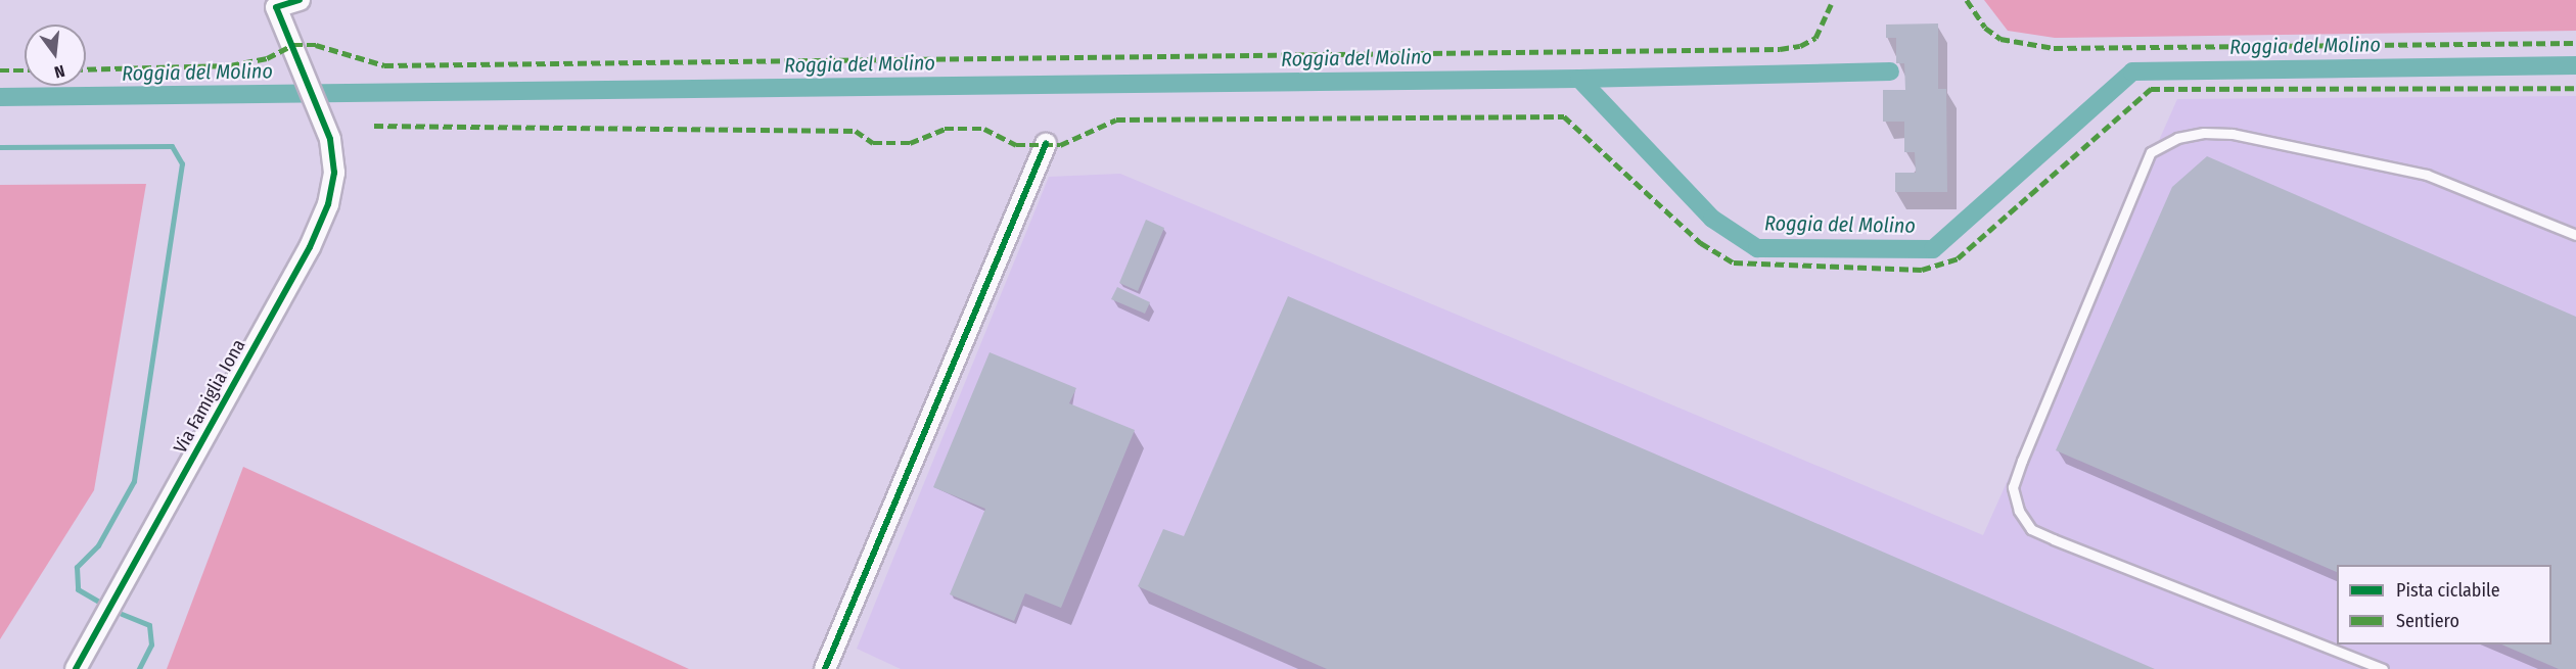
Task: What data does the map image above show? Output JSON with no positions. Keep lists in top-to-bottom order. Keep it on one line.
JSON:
{"streets":{"street":["Via Famiglia Iona"]},"water":["Roggia del Molino"],"legend":["Pista ciclabile","Sentiero"],"north":"bottom"}
